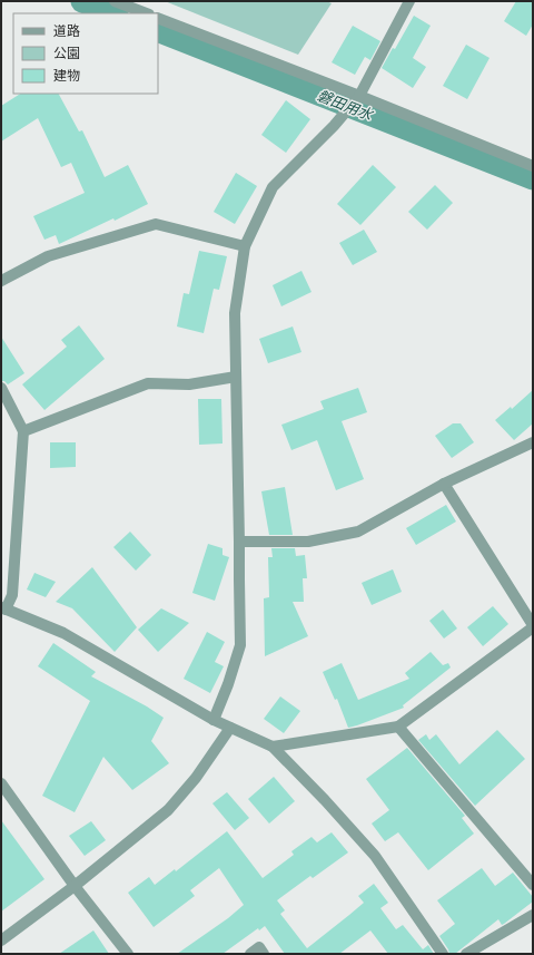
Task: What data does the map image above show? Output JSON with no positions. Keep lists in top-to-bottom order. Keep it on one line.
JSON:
{"water":["磐田用水"],"legend":["道路","公園","建物"]}
